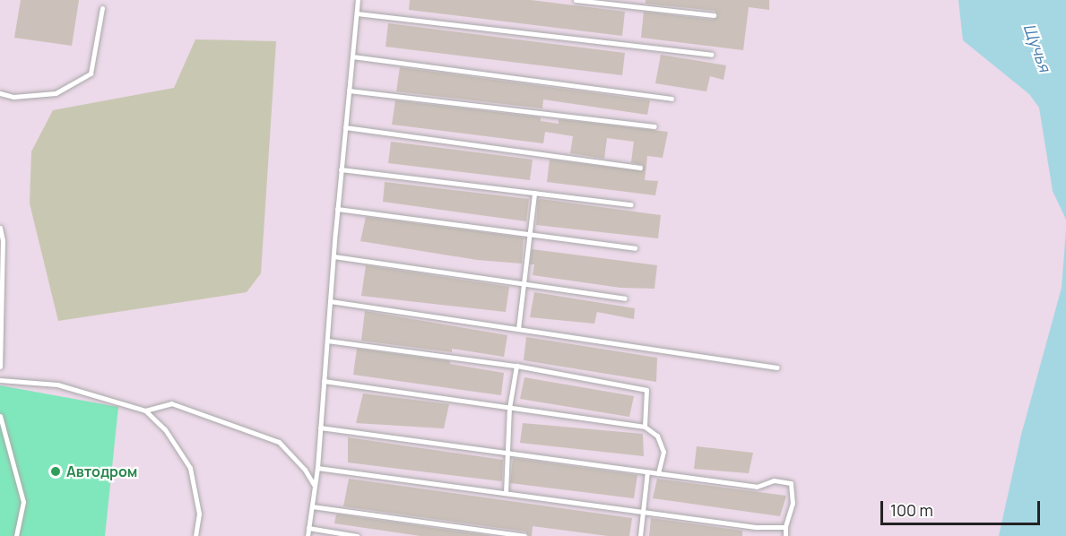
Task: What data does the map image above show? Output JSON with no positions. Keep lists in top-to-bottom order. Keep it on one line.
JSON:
{"water":["Щучья"],"places":["Автодром"],"scale_bar":"100 m"}
